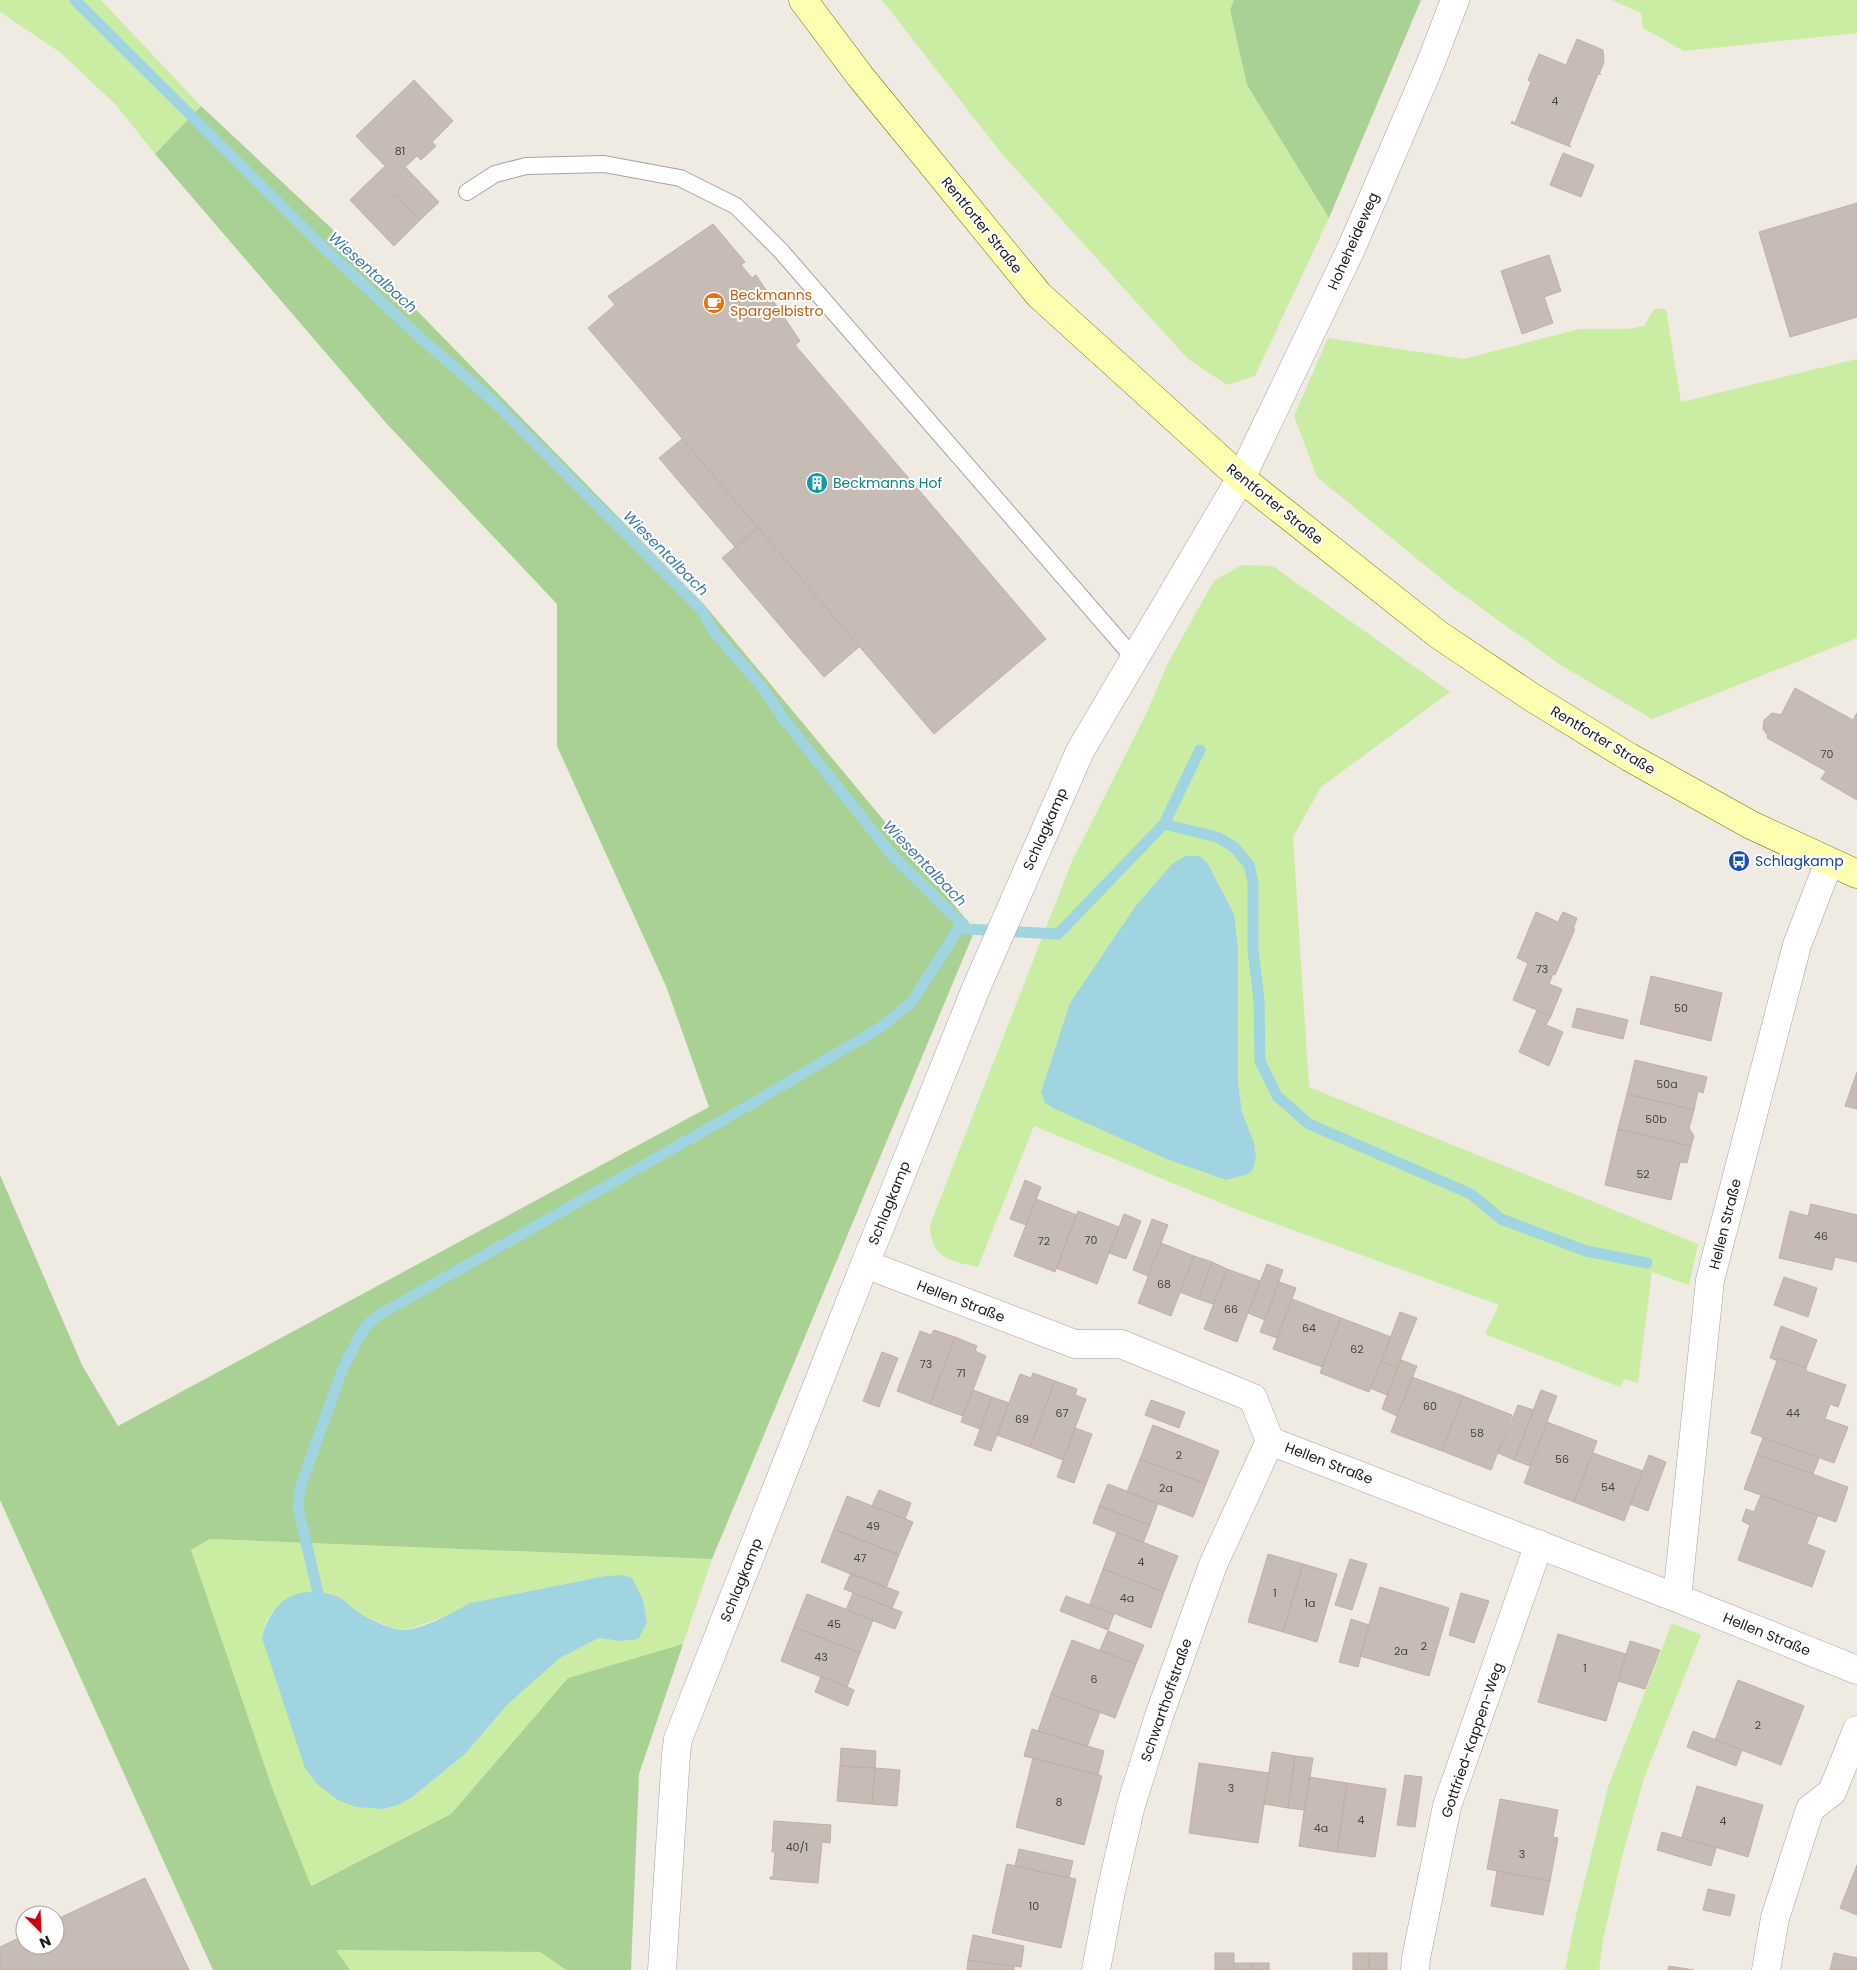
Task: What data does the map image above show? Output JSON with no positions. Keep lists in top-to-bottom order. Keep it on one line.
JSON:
{"streets":{"main road":["Rentforter Straße"],"street":["Hoheheideweg","Schlagkamp","Hellen Straße","Schwarthoffstraße","Gottfried-Kappen-Weg"]},"crossings":[["Rentforter Straße","Hoheheideweg"],["Rentforter Straße","Schlagkamp"],["Rentforter Straße","Hellen Straße"],["Hoheheideweg","Schlagkamp"],["Schlagkamp","Hellen Straße"],["Hellen Straße","Schwarthoffstraße"],["Hellen Straße","Gottfried-Kappen-Weg"]],"water":["Wiesentalbach"],"places":{"cafe":["Beckmanns Spargelbistro"],"building":["Beckmanns Hof"],"bus stop":["Schlagkamp"]},"house_numbers":["4","81","70","73","50","50a","50b","52","46","70","72","68","66","64","62","73","71","60","67","44","69","58","2","56","54","2a","49","47","4","1","4a","1a","45","2","2a","43","1","6","2","3","8","4","4","4a","40/1","3","10"],"north":"bottom right"}
